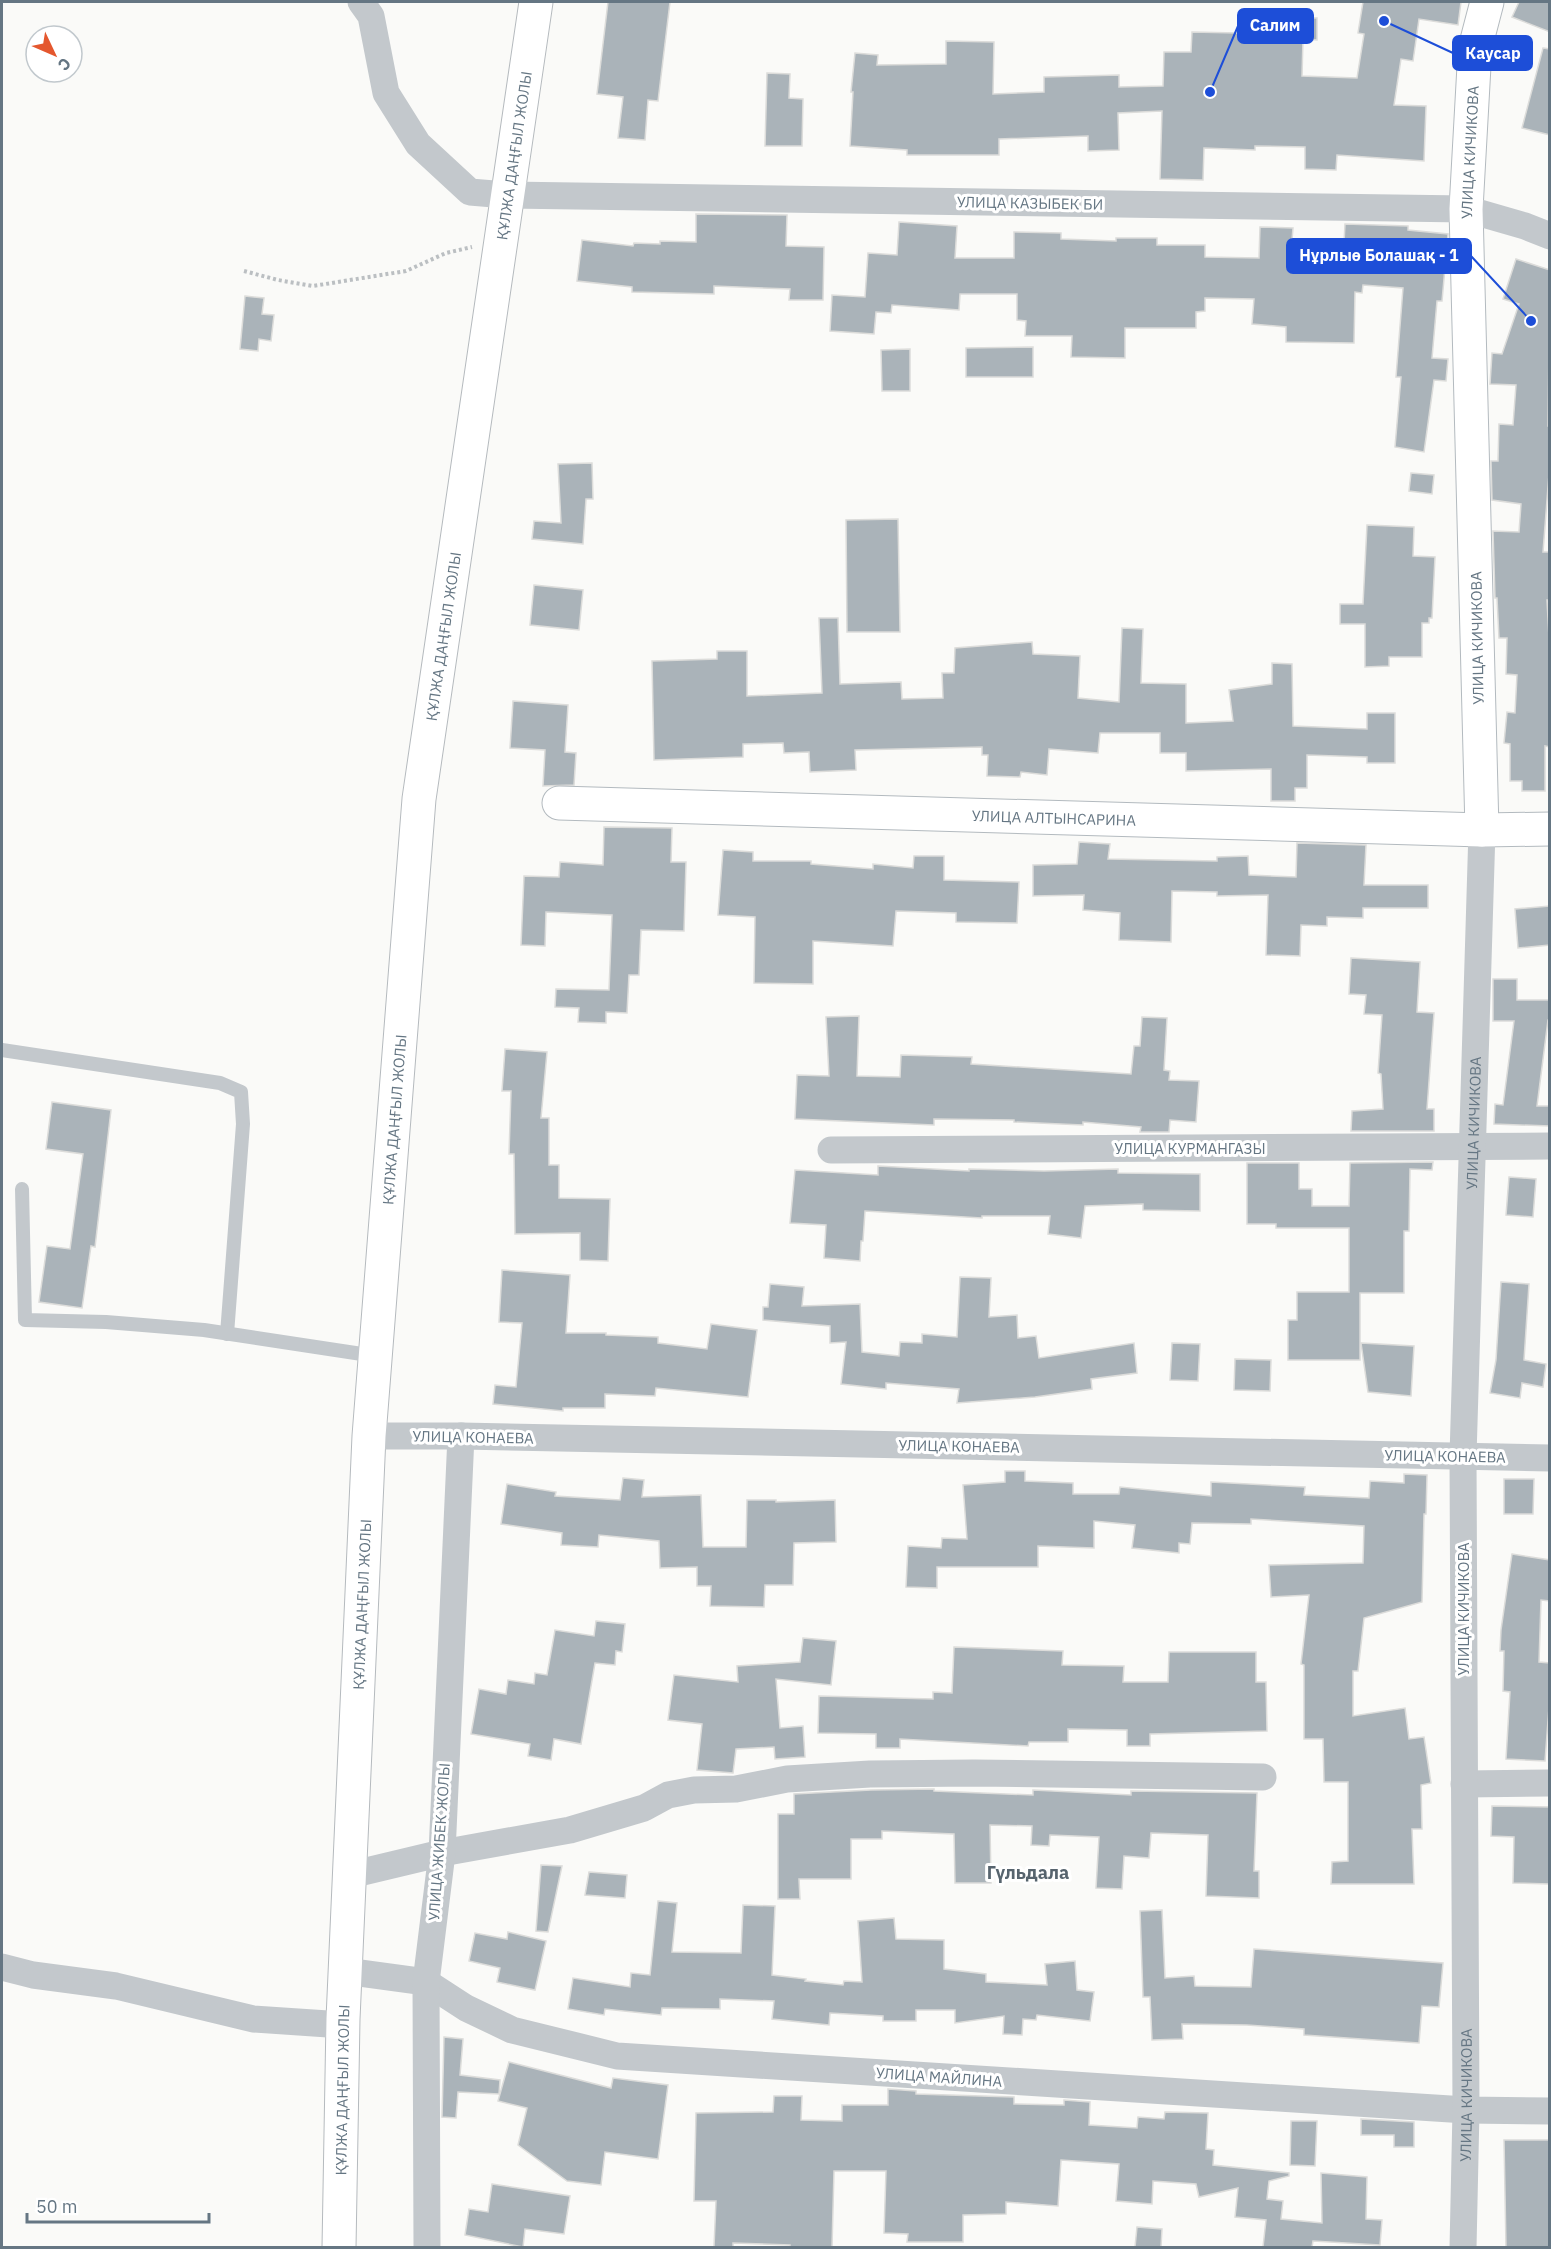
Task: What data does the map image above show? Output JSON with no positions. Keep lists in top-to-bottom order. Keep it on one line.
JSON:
{"streets":{"main road":["УЛИЦА КИЧИКОВА","ҚҰЛЖА ДАҢҒЫЛ ЖОЛЫ","УЛИЦА АЛТЫНСАРИНА"],"street":["УЛИЦА КАЗЫБЕК БИ","УЛИЦА КУРМАНГАЗЫ","УЛИЦА КОНАЕВА","УЛИЦА ЖИБЕК ЖОЛЫ","УЛИЦА МАЙЛИНА"]},"crossings":[["УЛИЦА КИЧИКОВА","УЛИЦА КАЗЫБЕК БИ"],["УЛИЦА КИЧИКОВА","УЛИЦА АЛТЫНСАРИНА"],["УЛИЦА КИЧИКОВА","УЛИЦА КУРМАНГАЗЫ"],["УЛИЦА КИЧИКОВА","УЛИЦА КОНАЕВА"],["УЛИЦА КИЧИКОВА","УЛИЦА МАЙЛИНА"],["ҚҰЛЖА ДАҢҒЫЛ ЖОЛЫ","УЛИЦА КАЗЫБЕК БИ"],["ҚҰЛЖА ДАҢҒЫЛ ЖОЛЫ","УЛИЦА КОНАЕВА"],["ҚҰЛЖА ДАҢҒЫЛ ЖОЛЫ","УЛИЦА МАЙЛИНА"],["УЛИЦА КОНАЕВА","УЛИЦА ЖИБЕК ЖОЛЫ"],["УЛИЦА ЖИБЕК ЖОЛЫ","УЛИЦА МАЙЛИНА"]],"districts":["Гүльдала"],"places":["Каусар","Салим","Нұрлыө Болашақ - 1"],"scale_bar":"50 m","north":"bottom right"}
